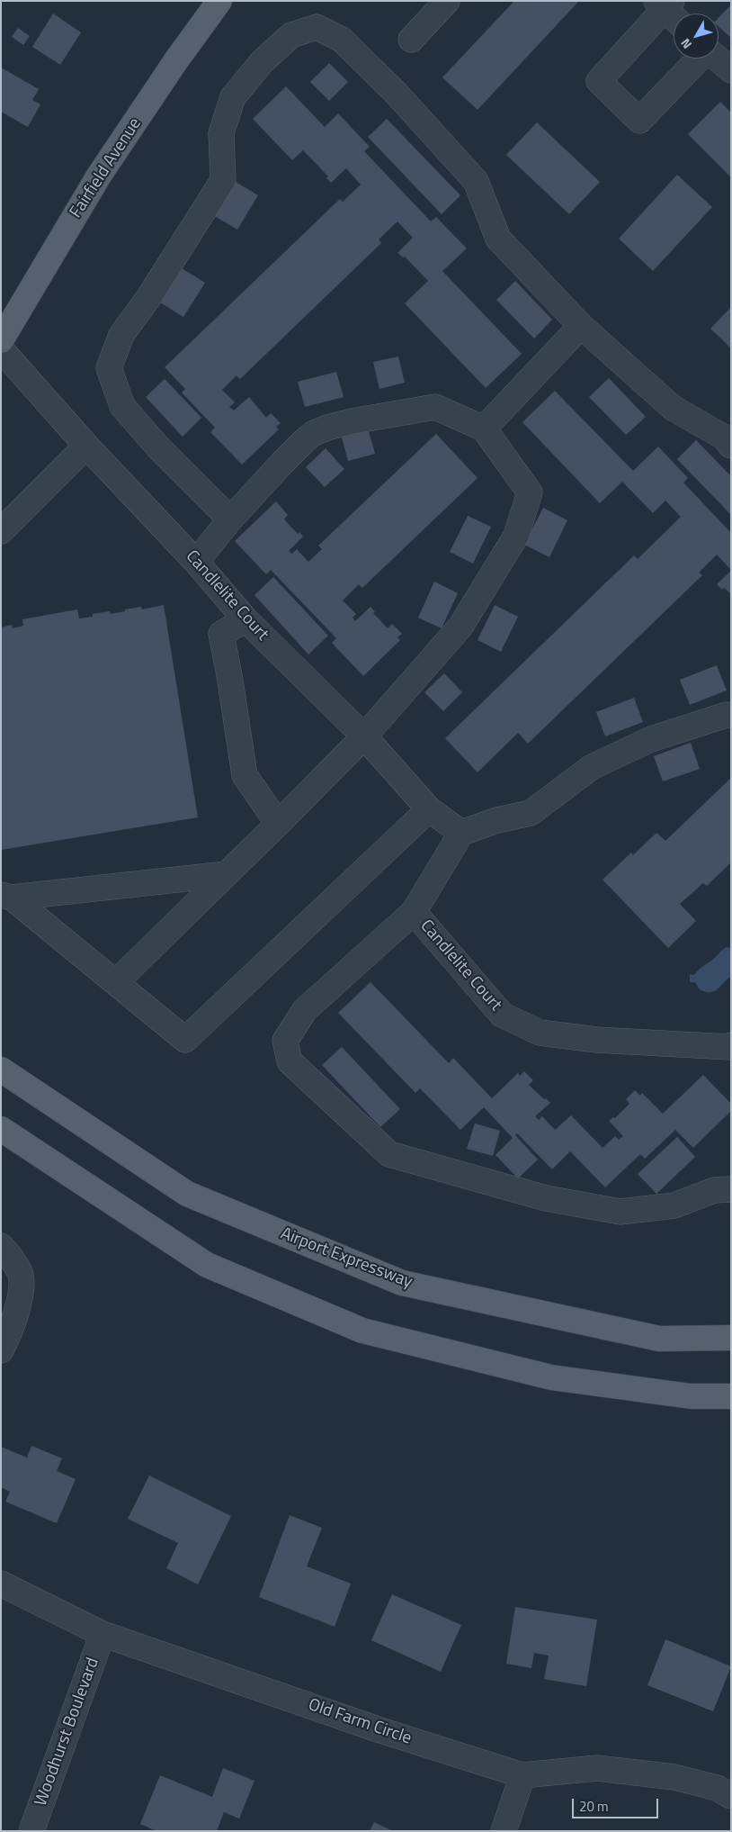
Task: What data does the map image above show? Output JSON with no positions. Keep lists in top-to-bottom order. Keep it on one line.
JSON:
{"streets":{"main road":["Fairfield Avenue","Airport Expressway"],"street":["Candlelite Court","Old Farm Circle","Woodhurst Boulevard"]},"crossings":[["Old Farm Circle","Woodhurst Boulevard"]],"scale_bar":"20 m","north":"bottom left"}
